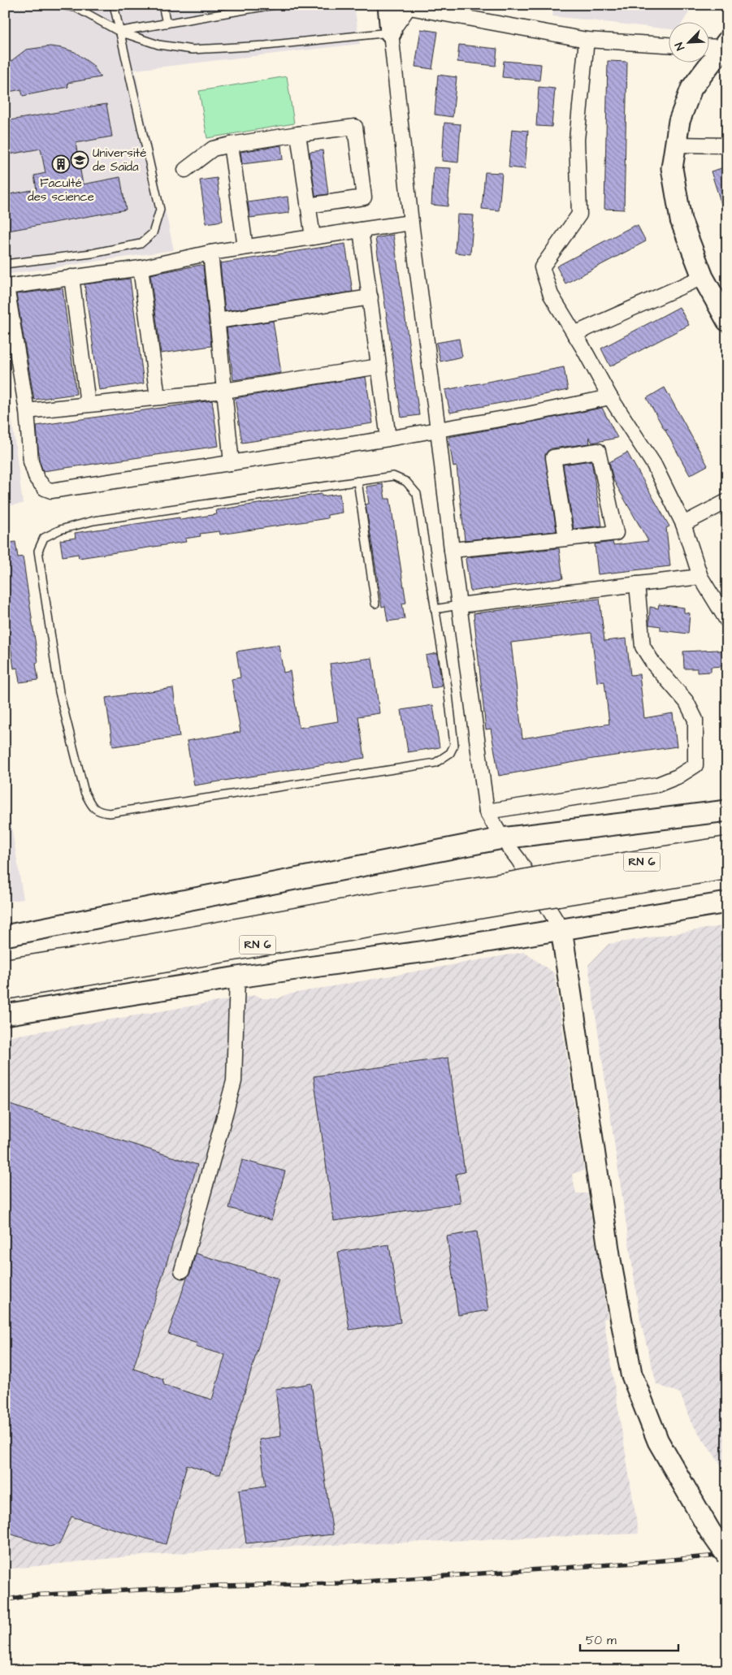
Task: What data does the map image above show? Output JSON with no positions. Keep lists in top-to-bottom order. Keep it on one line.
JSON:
{"streets":{"main road":["RN 6"]},"places":{"school or university":["Université de Saïda"],"building":["Faculté des science"]},"scale_bar":"50 m","north":"bottom left"}
